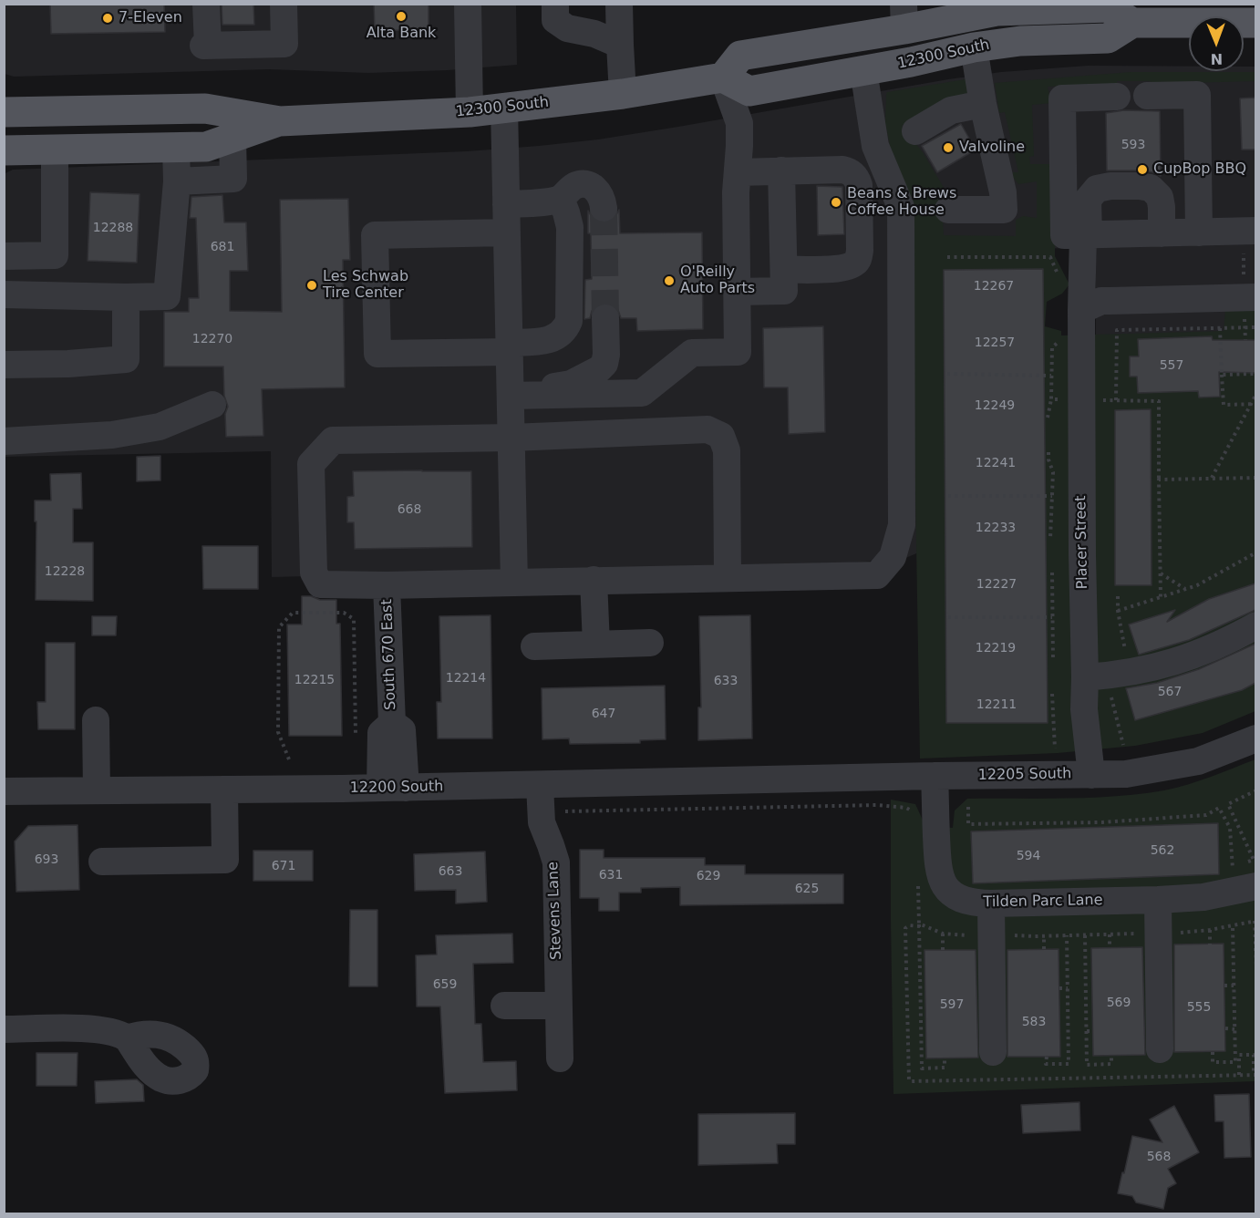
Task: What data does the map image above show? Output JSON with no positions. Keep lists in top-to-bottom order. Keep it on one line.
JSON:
{"streets":{"main road":["12300 South"],"street":["Placer Street","South 670 East","12205 South","12200 South","Tilden Parc Lane","Stevens Lane"]},"crossings":[["Placer Street","12205 South"],["South 670 East","12200 South"],["12205 South","12200 South"],["12205 South","Tilden Parc Lane"],["12200 South","Stevens Lane"]],"places":["Alta Bank","7-Eleven","Valvoline","CupBop BBQ","Beans & Brews Coffee House","O'Reilly Auto Parts","Les Schwab Tire Center"],"house_numbers":["593","12288","681","12267","12270","12257","557","12249","12241","668","12233","12228","12227","12219","12214","12215","633","567","12211","647","562","594","693","671","663","631","629","625","659","569","597","555","583","568"],"north":"bottom"}
